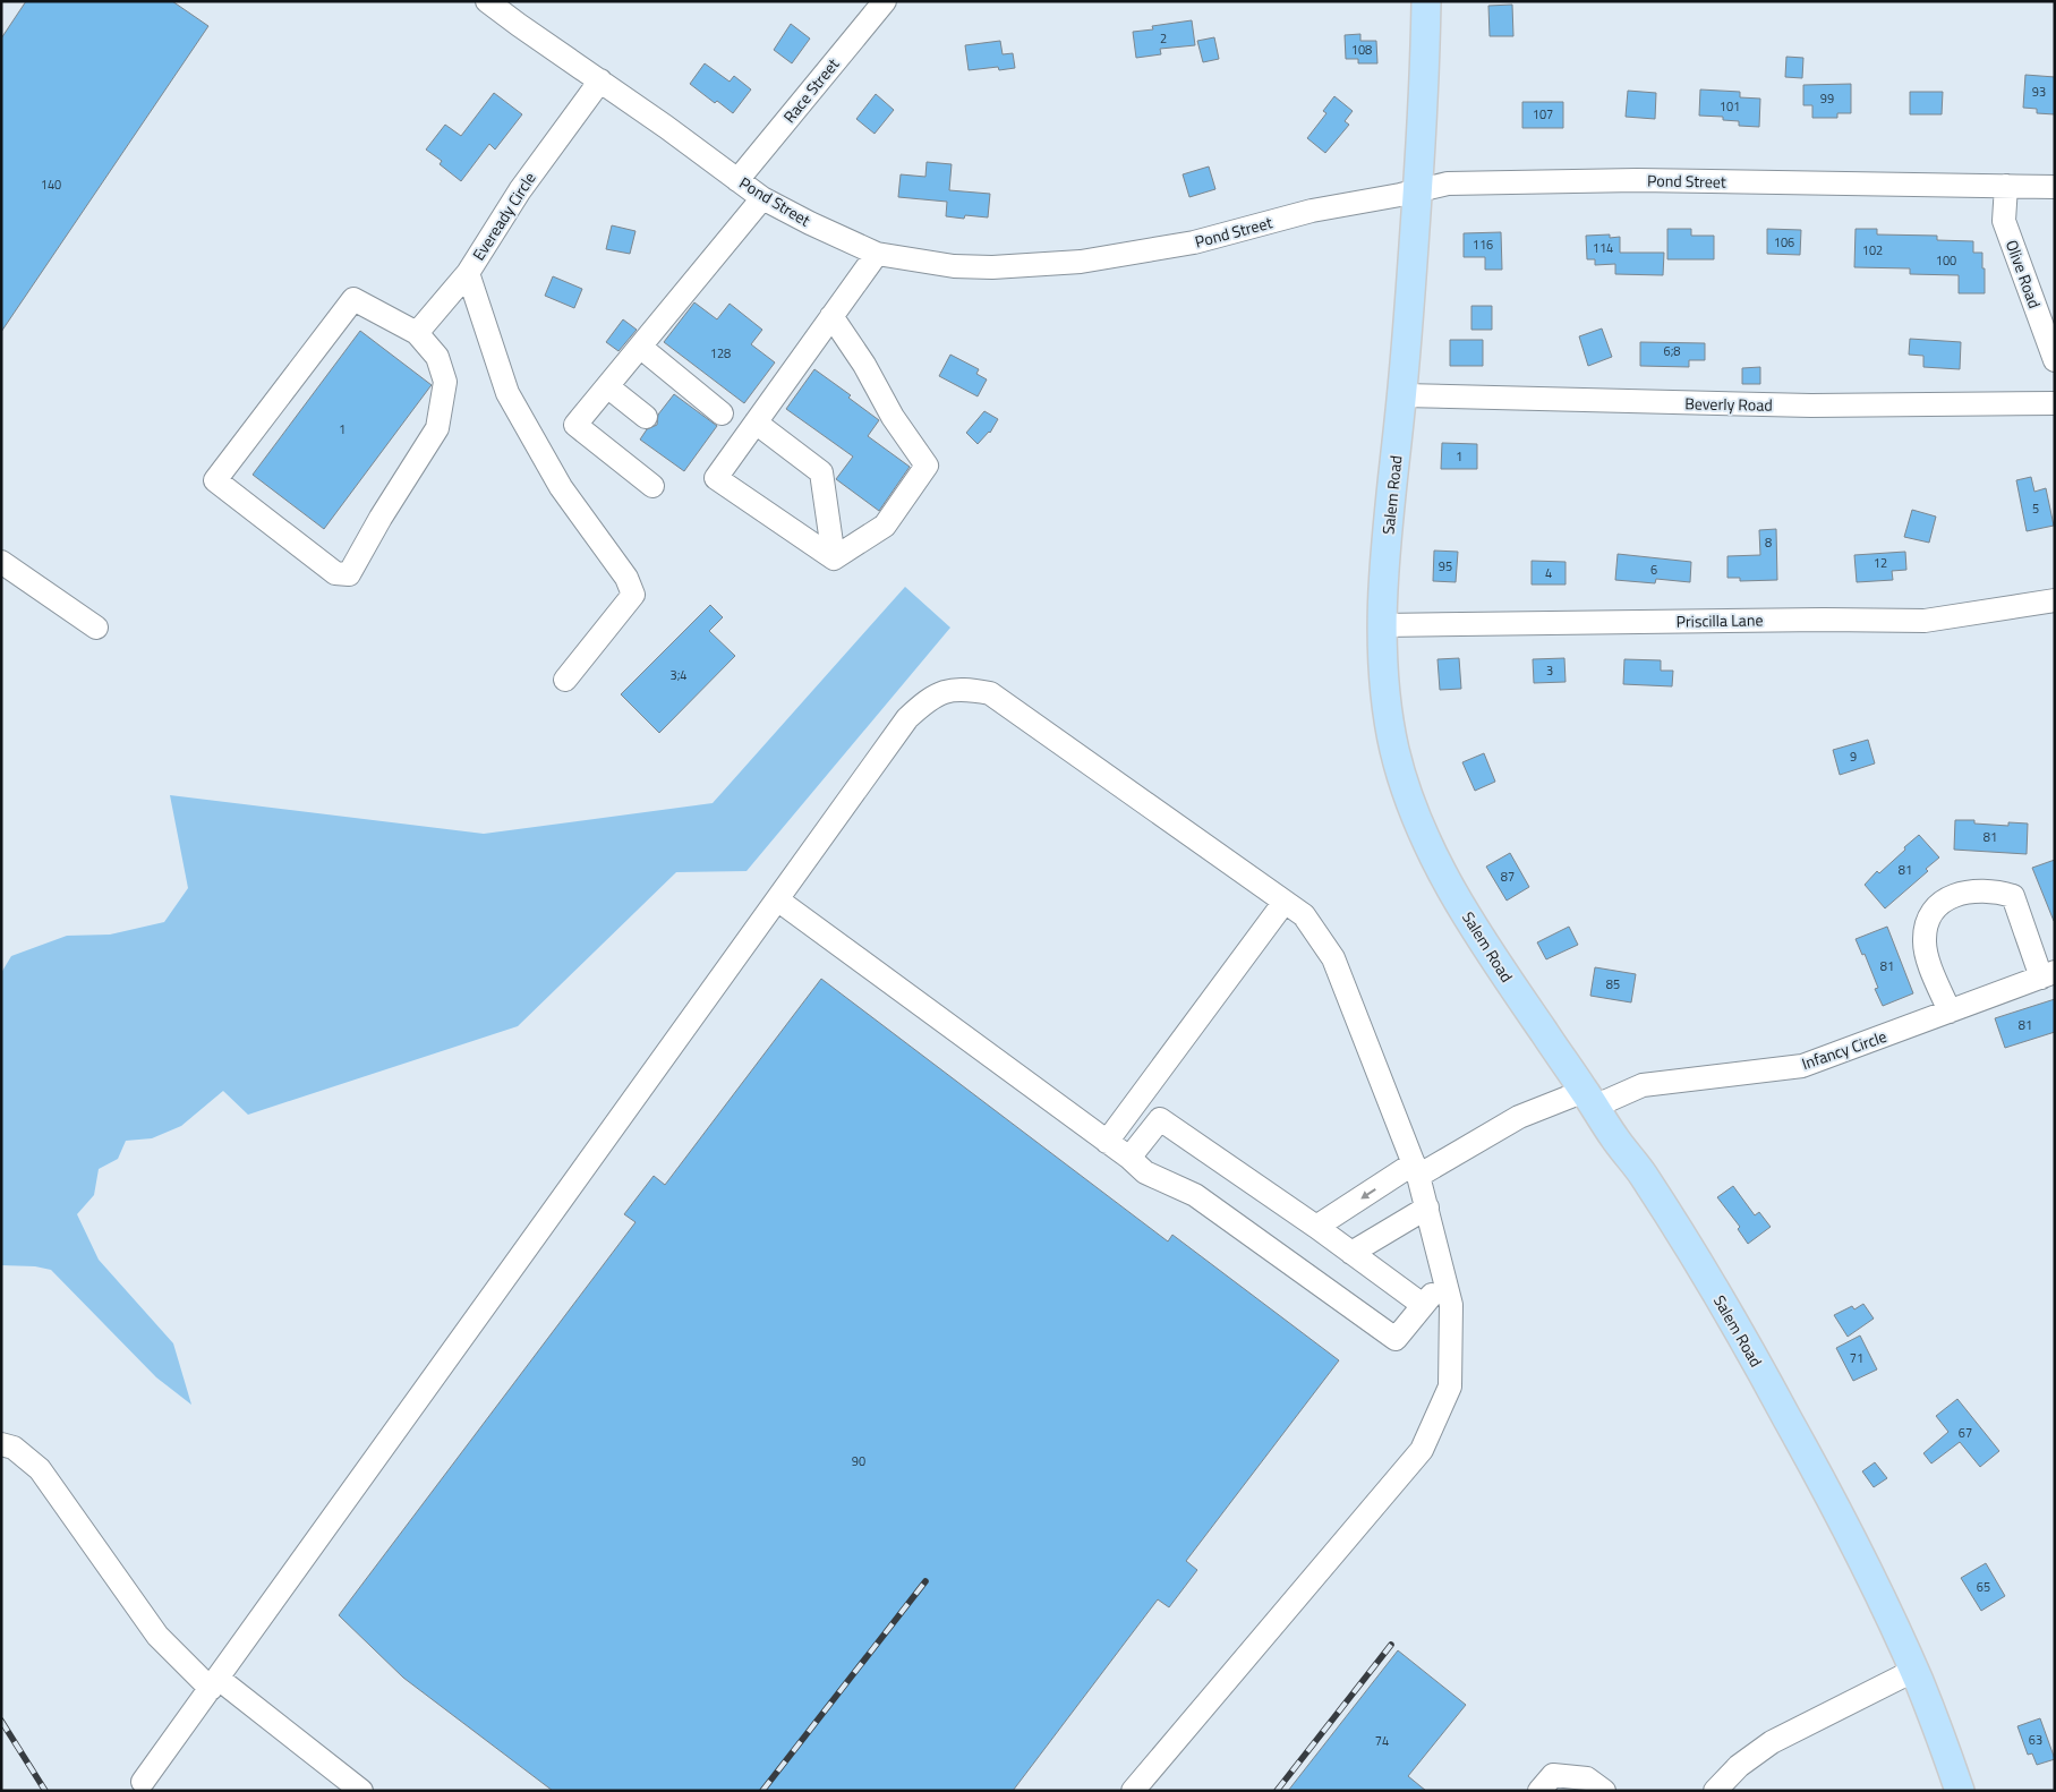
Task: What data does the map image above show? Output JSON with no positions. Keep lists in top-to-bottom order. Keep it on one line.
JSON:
{"streets":{"main road":["Salem Road"],"street":["Race Street","Pond Street","Eveready Circle","Olive Road","Beverly Road","Priscilla Lane","Infancy Circle"]},"crossings":[["Race Street","Pond Street"],["Pond Street","Eveready Circle"],["Pond Street","Olive Road"],["Pond Street","Salem Road"],["Beverly Road","Salem Road"],["Salem Road","Priscilla Lane"],["Salem Road","Infancy Circle"]],"house_numbers":["2","108","93","99","101","107","140","106","116","114","102","100","6;8","128","1","1","5","8","12","95","6","4","3","3;4","9","81","81","87","81","85","81","71","67","90","65","63","74"]}
